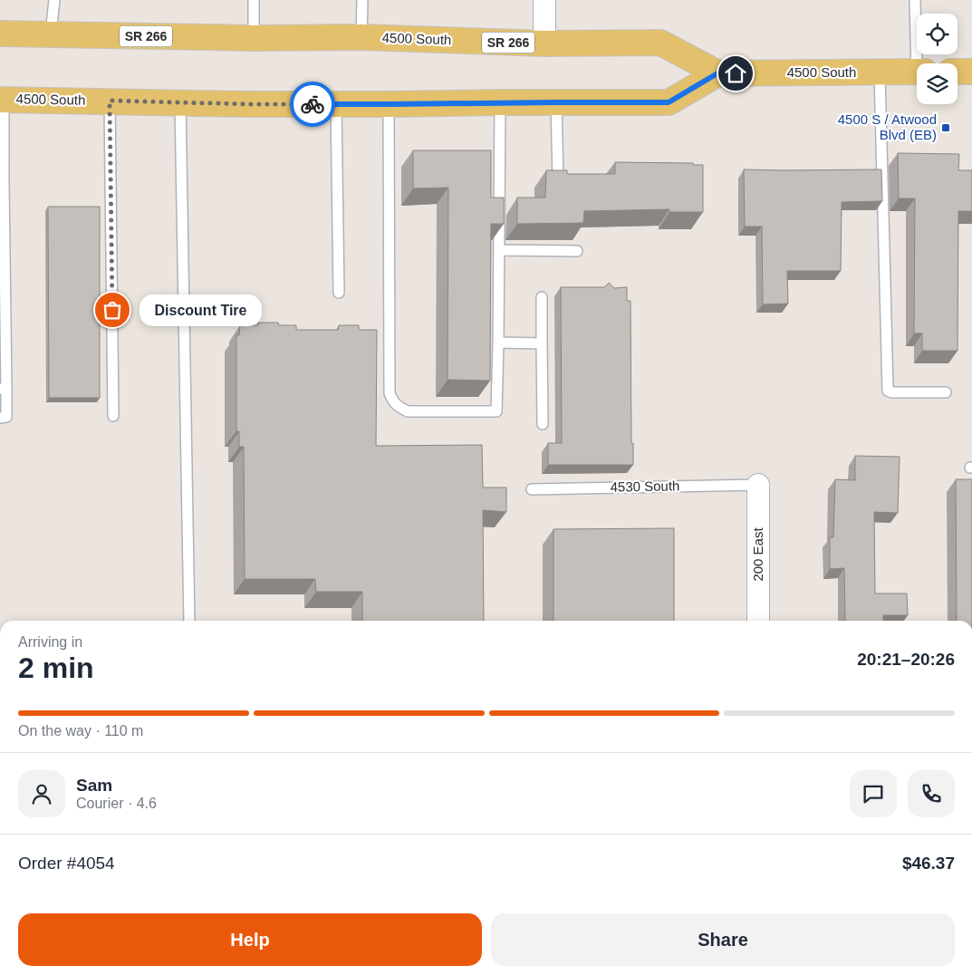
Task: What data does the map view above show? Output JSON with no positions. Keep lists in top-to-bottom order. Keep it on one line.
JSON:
{"streets":{"main road":["SR 266","4500 South"],"street":["200 East"],"lane":["4530 South"]},"crossings":[["4530 South","200 East"]],"places":{"transit":["4500 S / Atwood Blvd (EB)"],"other":["Discount Tire"]},"page":{"bubble":"Discount Tire","heading":["2 min","Arriving in","20:21–20:26"],"panel":["Sam","Courier · 4.6","Order #4054","$46.37"],"bar":"On the way · 110 m","buttons":["Help","Share"]}}
